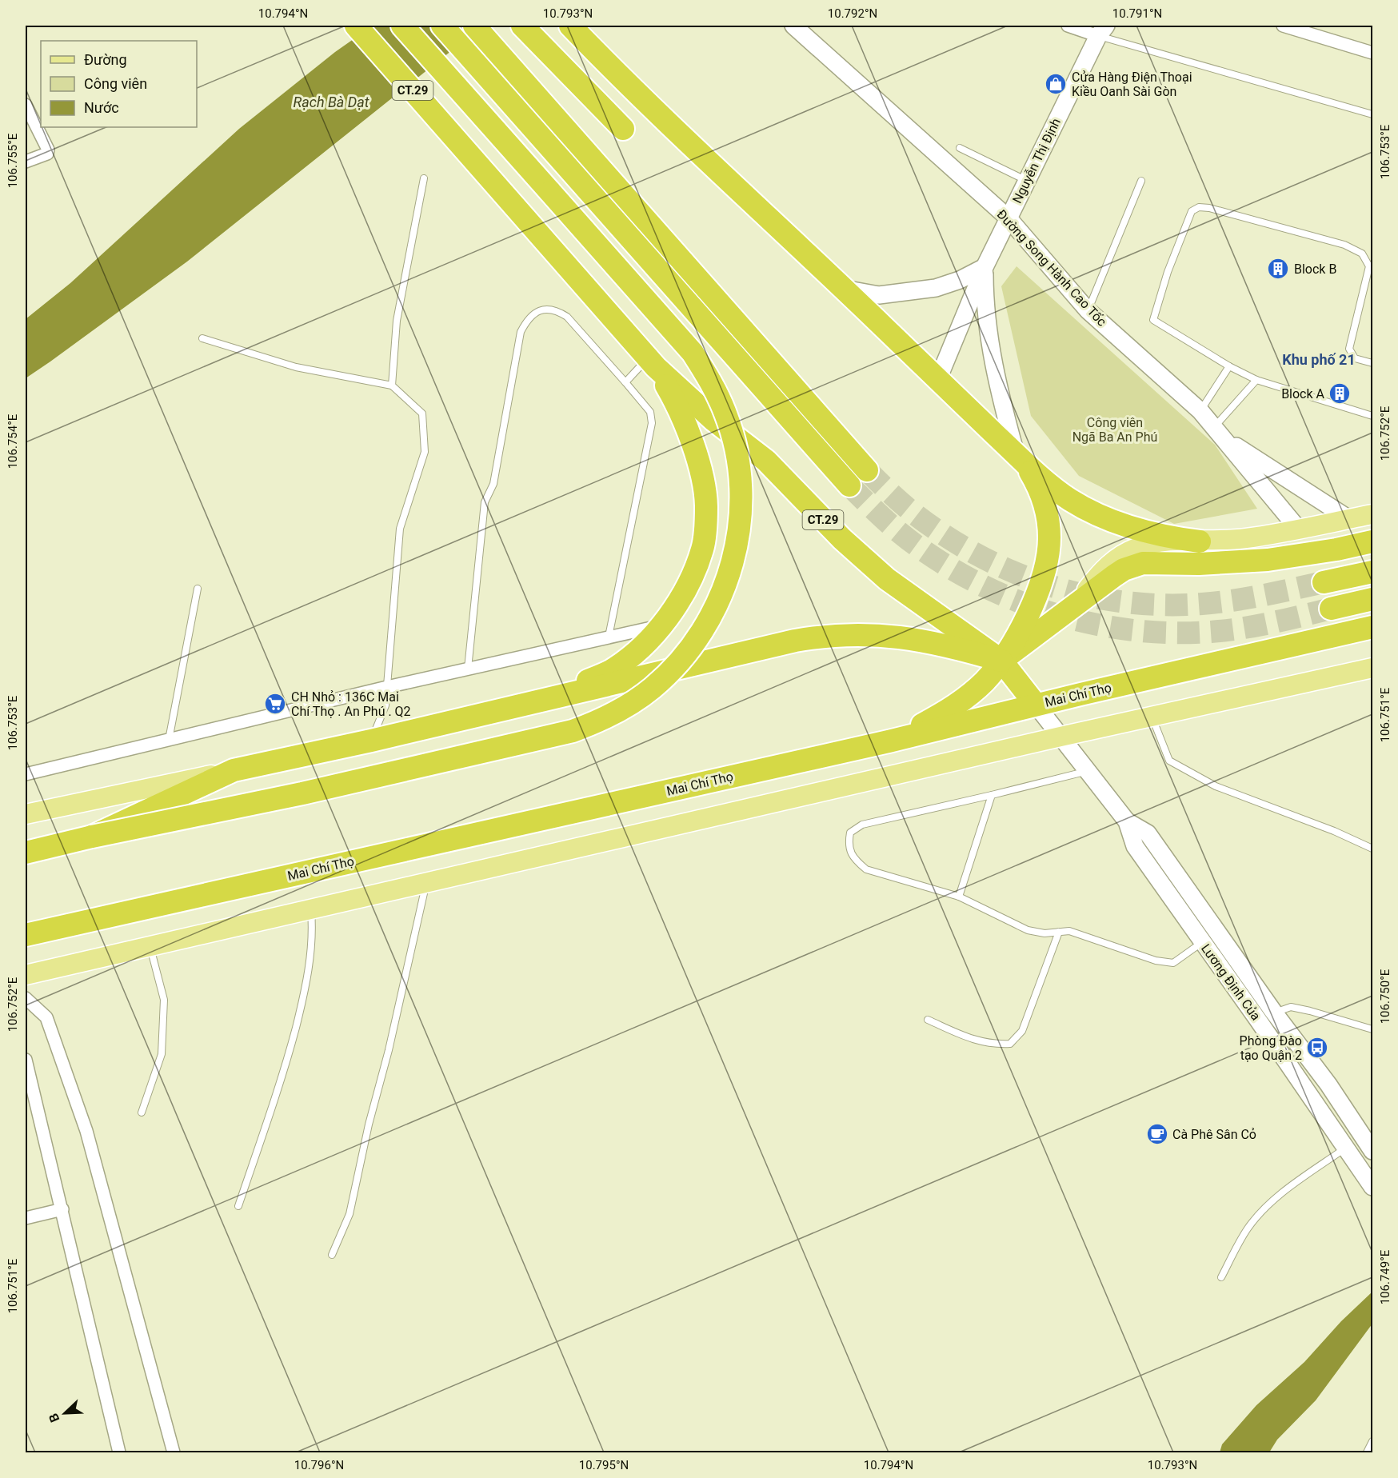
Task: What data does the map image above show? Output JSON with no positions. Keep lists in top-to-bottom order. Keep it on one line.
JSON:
{"streets":{"highway":["CT.29","Mai Chí Thọ"],"main road":["Nguyễn Thị Định","Đường Song Hành Cao Tốc","Lương Định Của"]},"crossings":[["Nguyễn Thị Định","Đường Song Hành Cao Tốc"],["Mai Chí Thọ","Lương Định Của"]],"districts":["Khu phố 21"],"water":["Rạch Bà Dạt"],"parks":["Công viên Ngã Ba An Phú"],"places":{"shop":["Cửa Hàng Điện Thoại Kiều Oanh Sài Gòn"],"building":["Block B","Block A"],"supermarket":["CH Nhỏ : 136C Mai Chí Thọ . An Phú . Q2"],"bus stop":["Phòng Đào tạo Quận 2"],"cafe":["Cà Phê Sân Cỏ"]},"legend":["Đường","Công viên","Nước"],"north":"bottom left","coordinates":["10.794°N","10.793°N","10.792°N","10.791°N","106.753°E","106.755°E","106.752°E","106.754°E","106.751°E","106.750°E","106.749°E","10.796°N","10.795°N"]}
